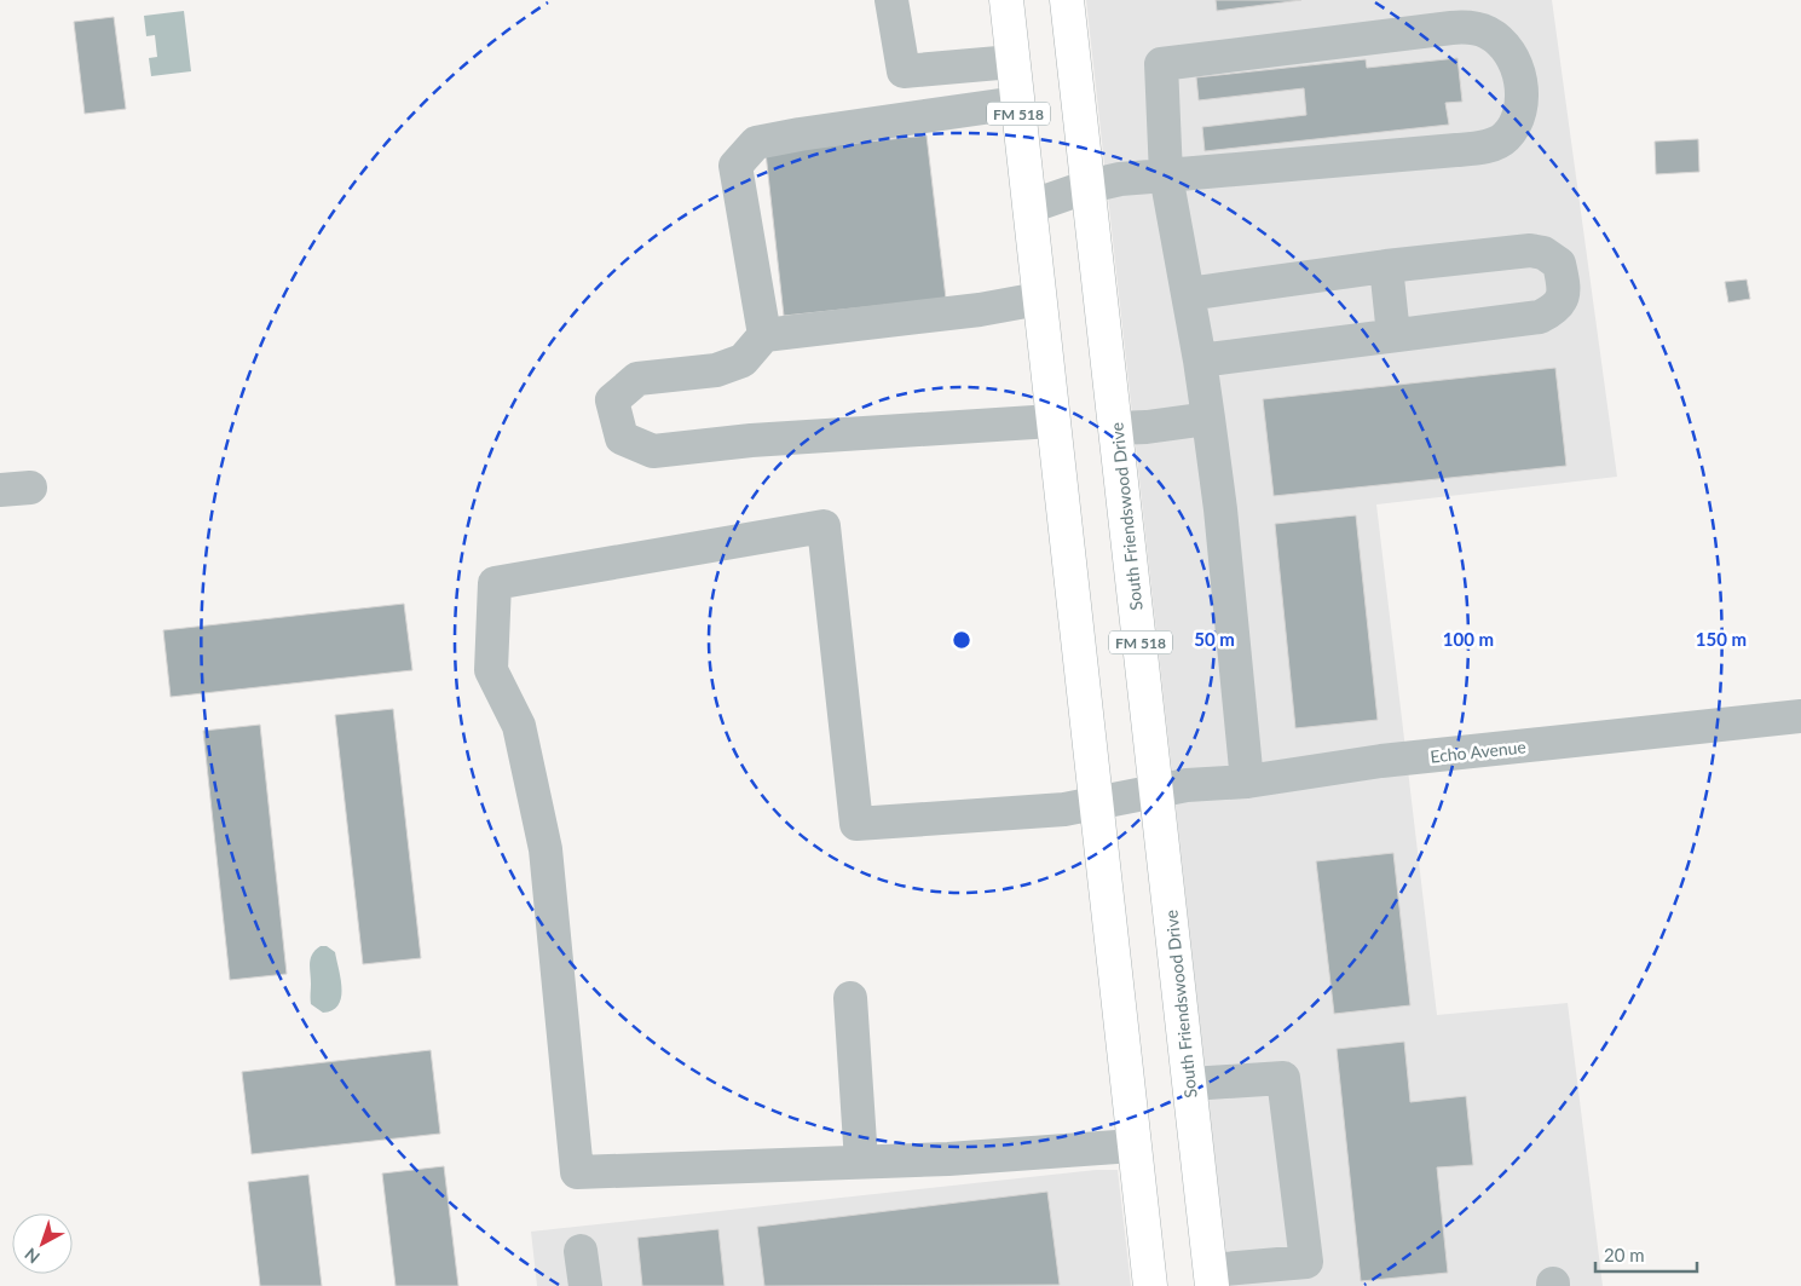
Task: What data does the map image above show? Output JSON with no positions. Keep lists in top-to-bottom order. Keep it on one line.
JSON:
{"streets":{"main road":["FM 518","South Friendswood Drive"],"street":["Echo Avenue"]},"crossings":[["FM 518","Echo Avenue"],["South Friendswood Drive","Echo Avenue"]],"scale_bar":"20 m","north":"bottom left","rings":["50 m","100 m","150 m"]}
